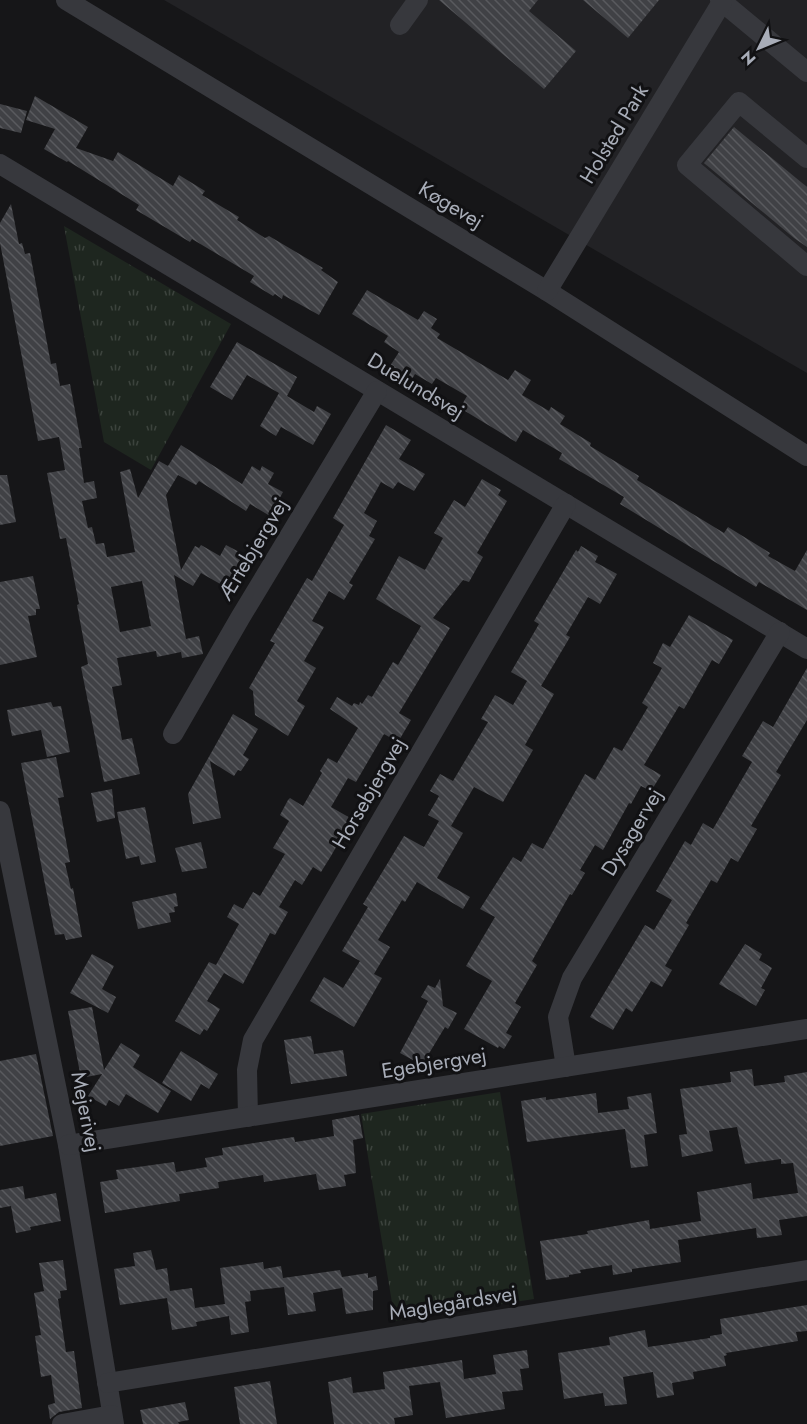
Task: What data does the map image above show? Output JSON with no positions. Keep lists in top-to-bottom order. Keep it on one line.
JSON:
{"streets":{"street":["Holsted Park","Køgevej","Duelundsvej","Ærtebjergvej","Horsebjergvej","Dysagervej","Egebjergvej","Mejerivej","Maglegårdsvej"]},"crossings":[["Holsted Park","Køgevej"],["Duelundsvej","Ærtebjergvej"],["Duelundsvej","Horsebjergvej"],["Duelundsvej","Dysagervej"],["Horsebjergvej","Egebjergvej"],["Dysagervej","Egebjergvej"],["Egebjergvej","Mejerivej"],["Mejerivej","Maglegårdsvej"]],"north":"bottom left"}
